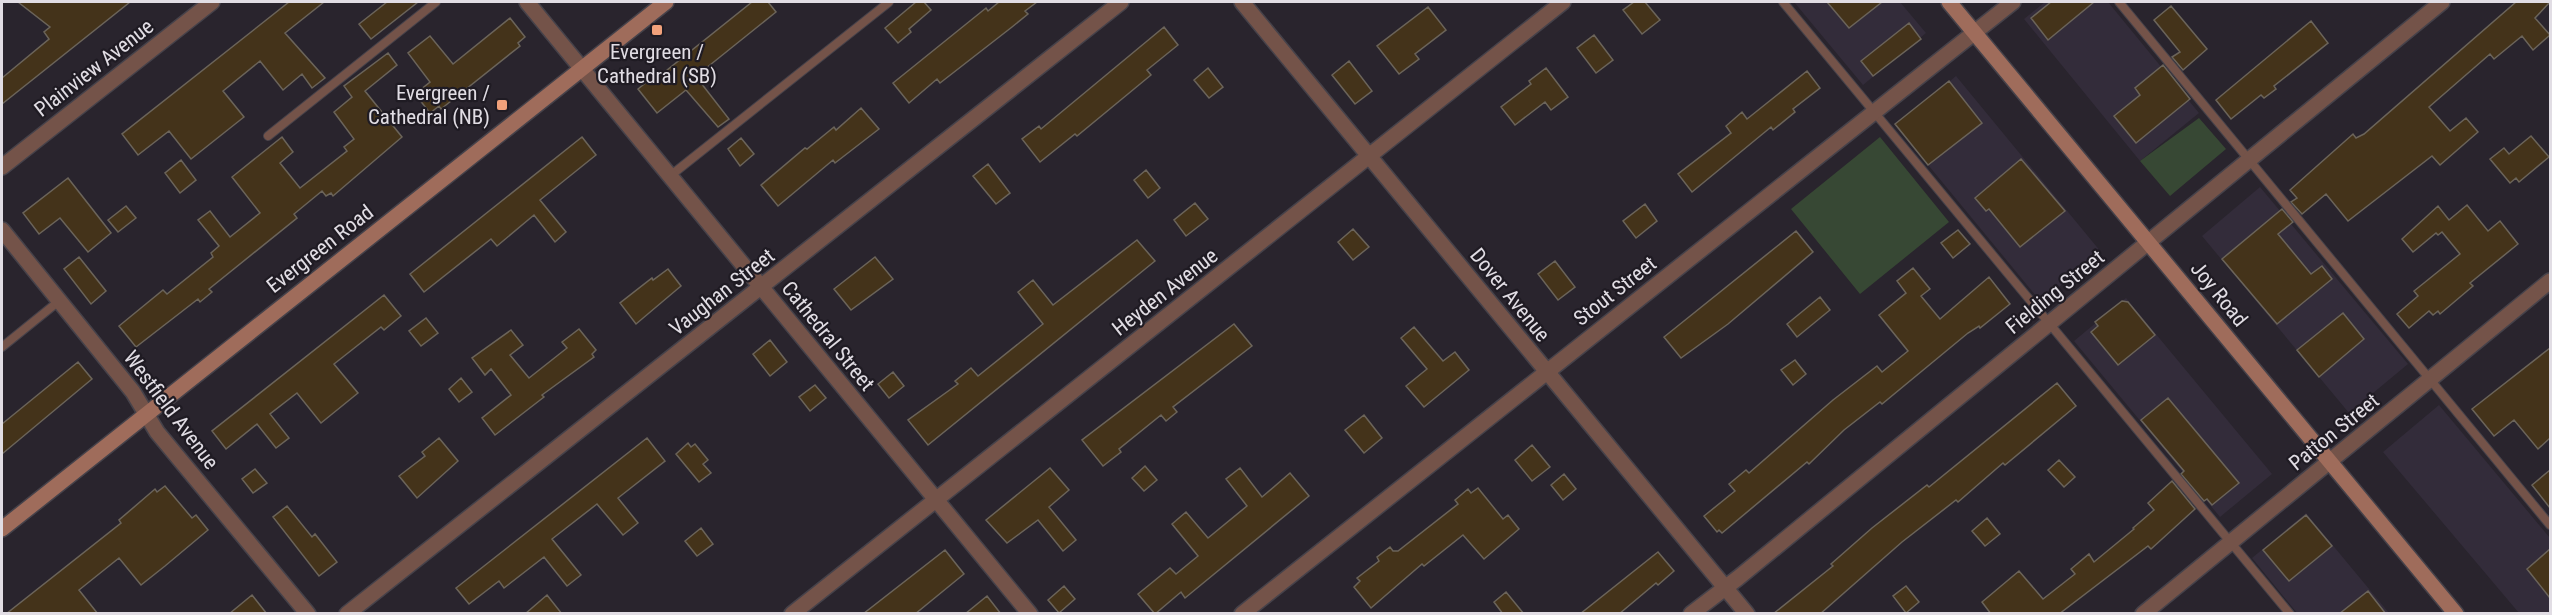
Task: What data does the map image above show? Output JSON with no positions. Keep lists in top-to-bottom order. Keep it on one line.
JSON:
{"streets":{"street":["Plainview Avenue","Evergreen Road","Stout Street","Vaughan Street","Heyden Avenue","Fielding Street","Joy Road","Dover Avenue","Cathedral Street","Westfield Avenue","Patton Street"]},"crossings":[["Evergreen Road","Cathedral Street"],["Evergreen Road","Westfield Avenue"],["Stout Street","Joy Road"],["Stout Street","Dover Avenue"],["Vaughan Street","Cathedral Street"],["Heyden Avenue","Dover Avenue"],["Heyden Avenue","Cathedral Street"],["Fielding Street","Joy Road"],["Fielding Street","Dover Avenue"],["Joy Road","Patton Street"]],"places":{"transit":["Evergreen / Cathedral (SB)","Evergreen / Cathedral (NB)"]}}
